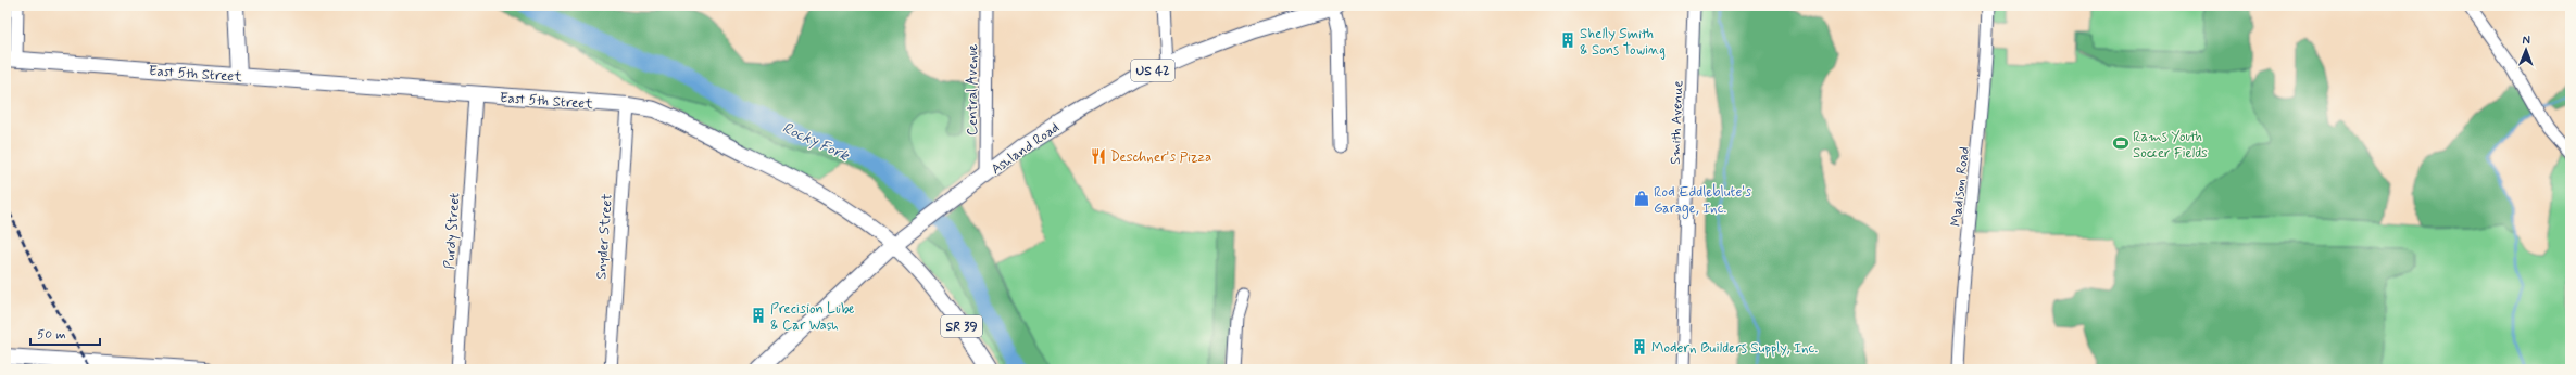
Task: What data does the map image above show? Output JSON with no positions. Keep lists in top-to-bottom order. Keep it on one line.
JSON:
{"streets":{"main road":["US 42","East 5th Street","Ashland Road","SR 39"],"street":["Central Avenue","Smith Avenue","Madison Road","Purdy Street","Snyder Street"]},"crossings":[["East 5th Street","Ashland Road"],["East 5th Street","Purdy Street"],["East 5th Street","Snyder Street"],["Central Avenue","Ashland Road"]],"water":["Rocky Fork"],"places":{"building":["Shelly Smith & Sons Towing","Precision Lube & Car Wash","Modern Builders Supply, Inc."],"sports":["Rams Youth Soccer Fields"],"restaurant":["Deschner's Pizza"],"shop":["Rod Eddleblute's Garage, Inc."]},"scale_bar":"50 m","north":"top"}
